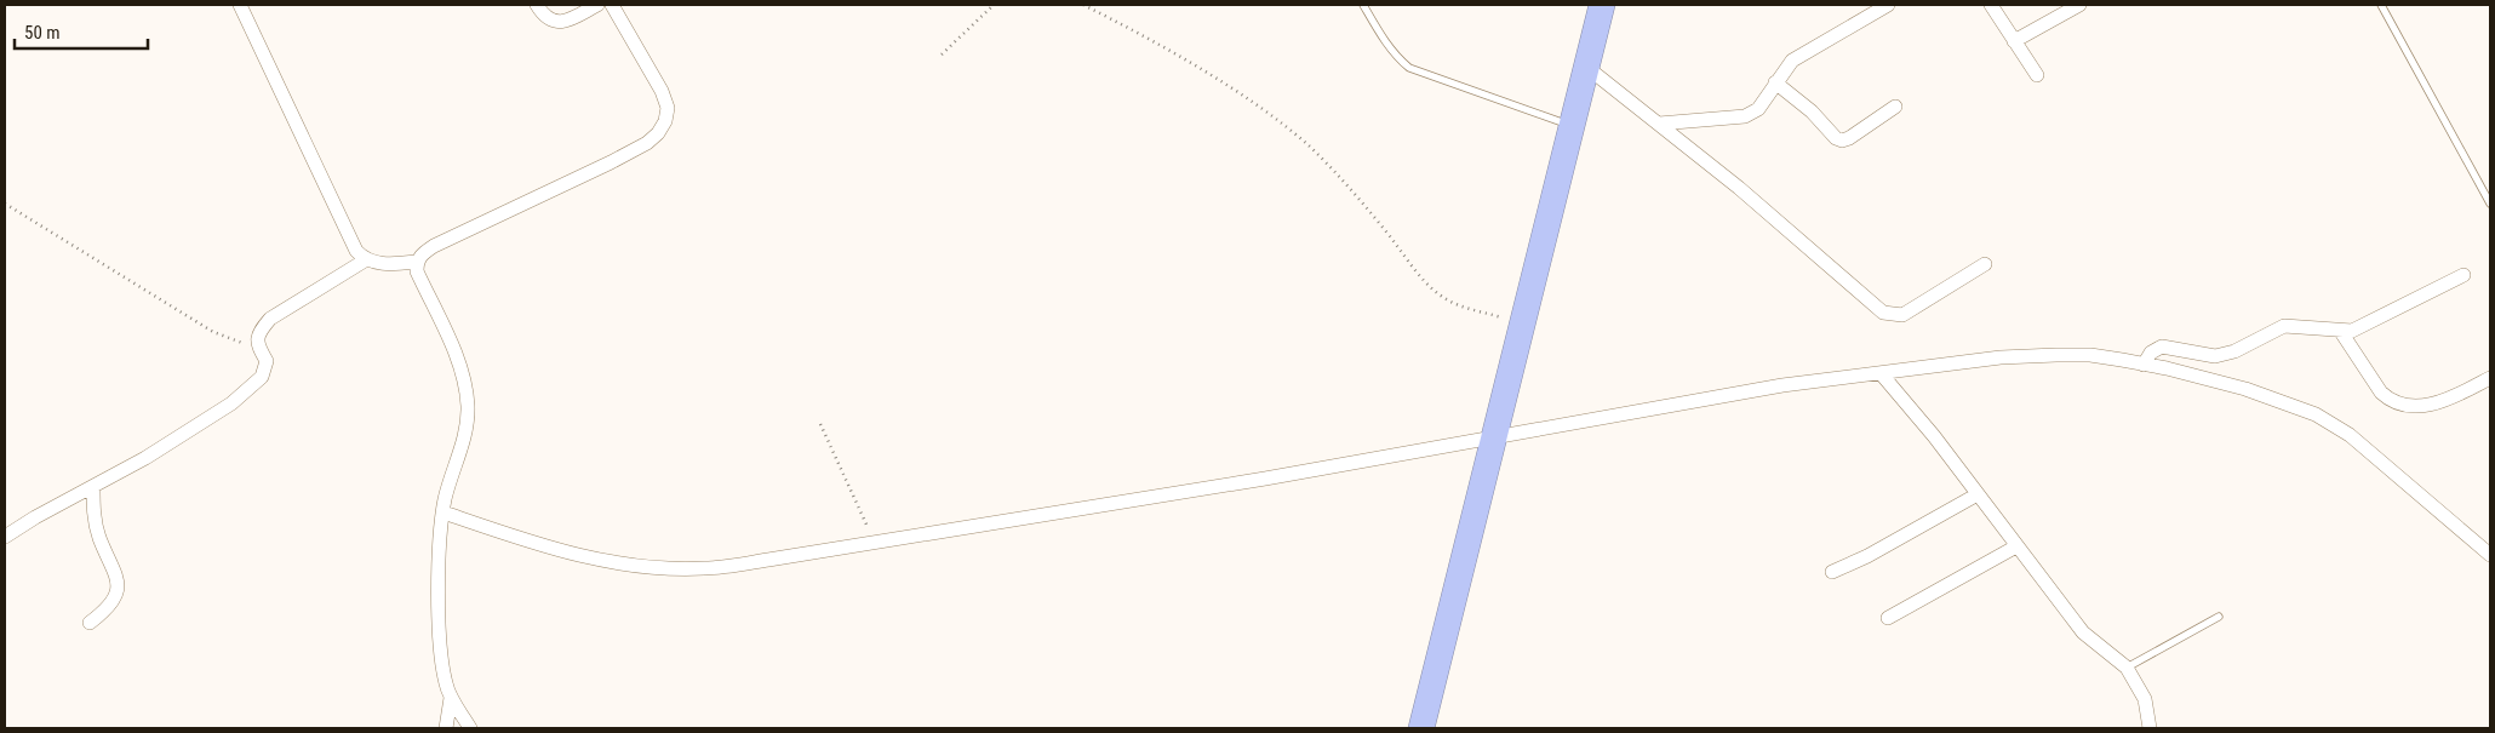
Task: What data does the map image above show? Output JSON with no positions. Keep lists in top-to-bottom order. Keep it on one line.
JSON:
{"scale_bar":"50 m"}
